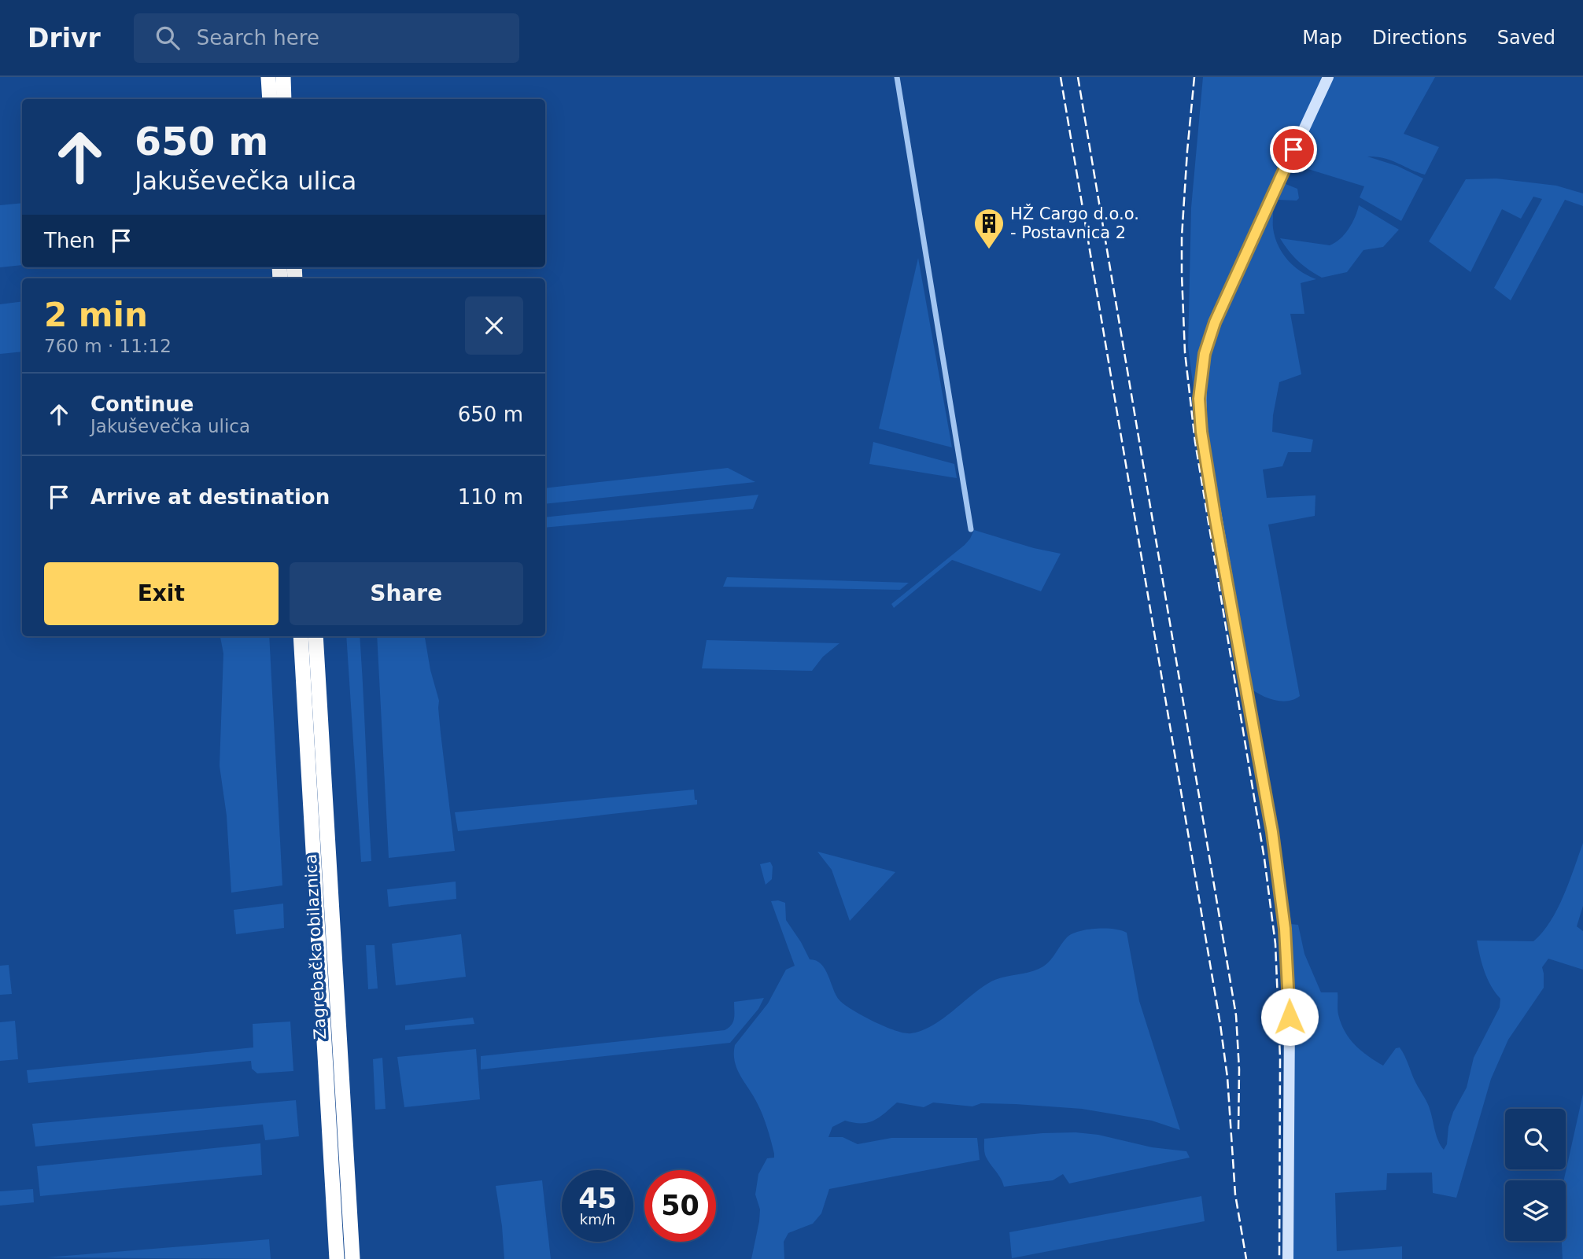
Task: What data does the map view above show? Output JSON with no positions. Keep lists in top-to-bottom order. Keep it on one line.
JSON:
{"streets":{"highway":["Zagrebačka obilaznica"]},"places":{"building":["HŽ Cargo d.o.o. - Postavnica 2"]},"page":{"header":"Drivr","search":"Search here","nav":["Map","Directions","Saved"],"turn":["650 m","Jakuševečka ulica"],"then":"Then","heading":["2 min","760 m · 11:12"],"list":[{"name":"Continue","note":"Jakuševečka ulica","value":"650 m"},{"name":"Arrive at destination","value":"110 m"}],"buttons":["Exit","Share"],"speed":"45 km/h","limit":"50"}}
